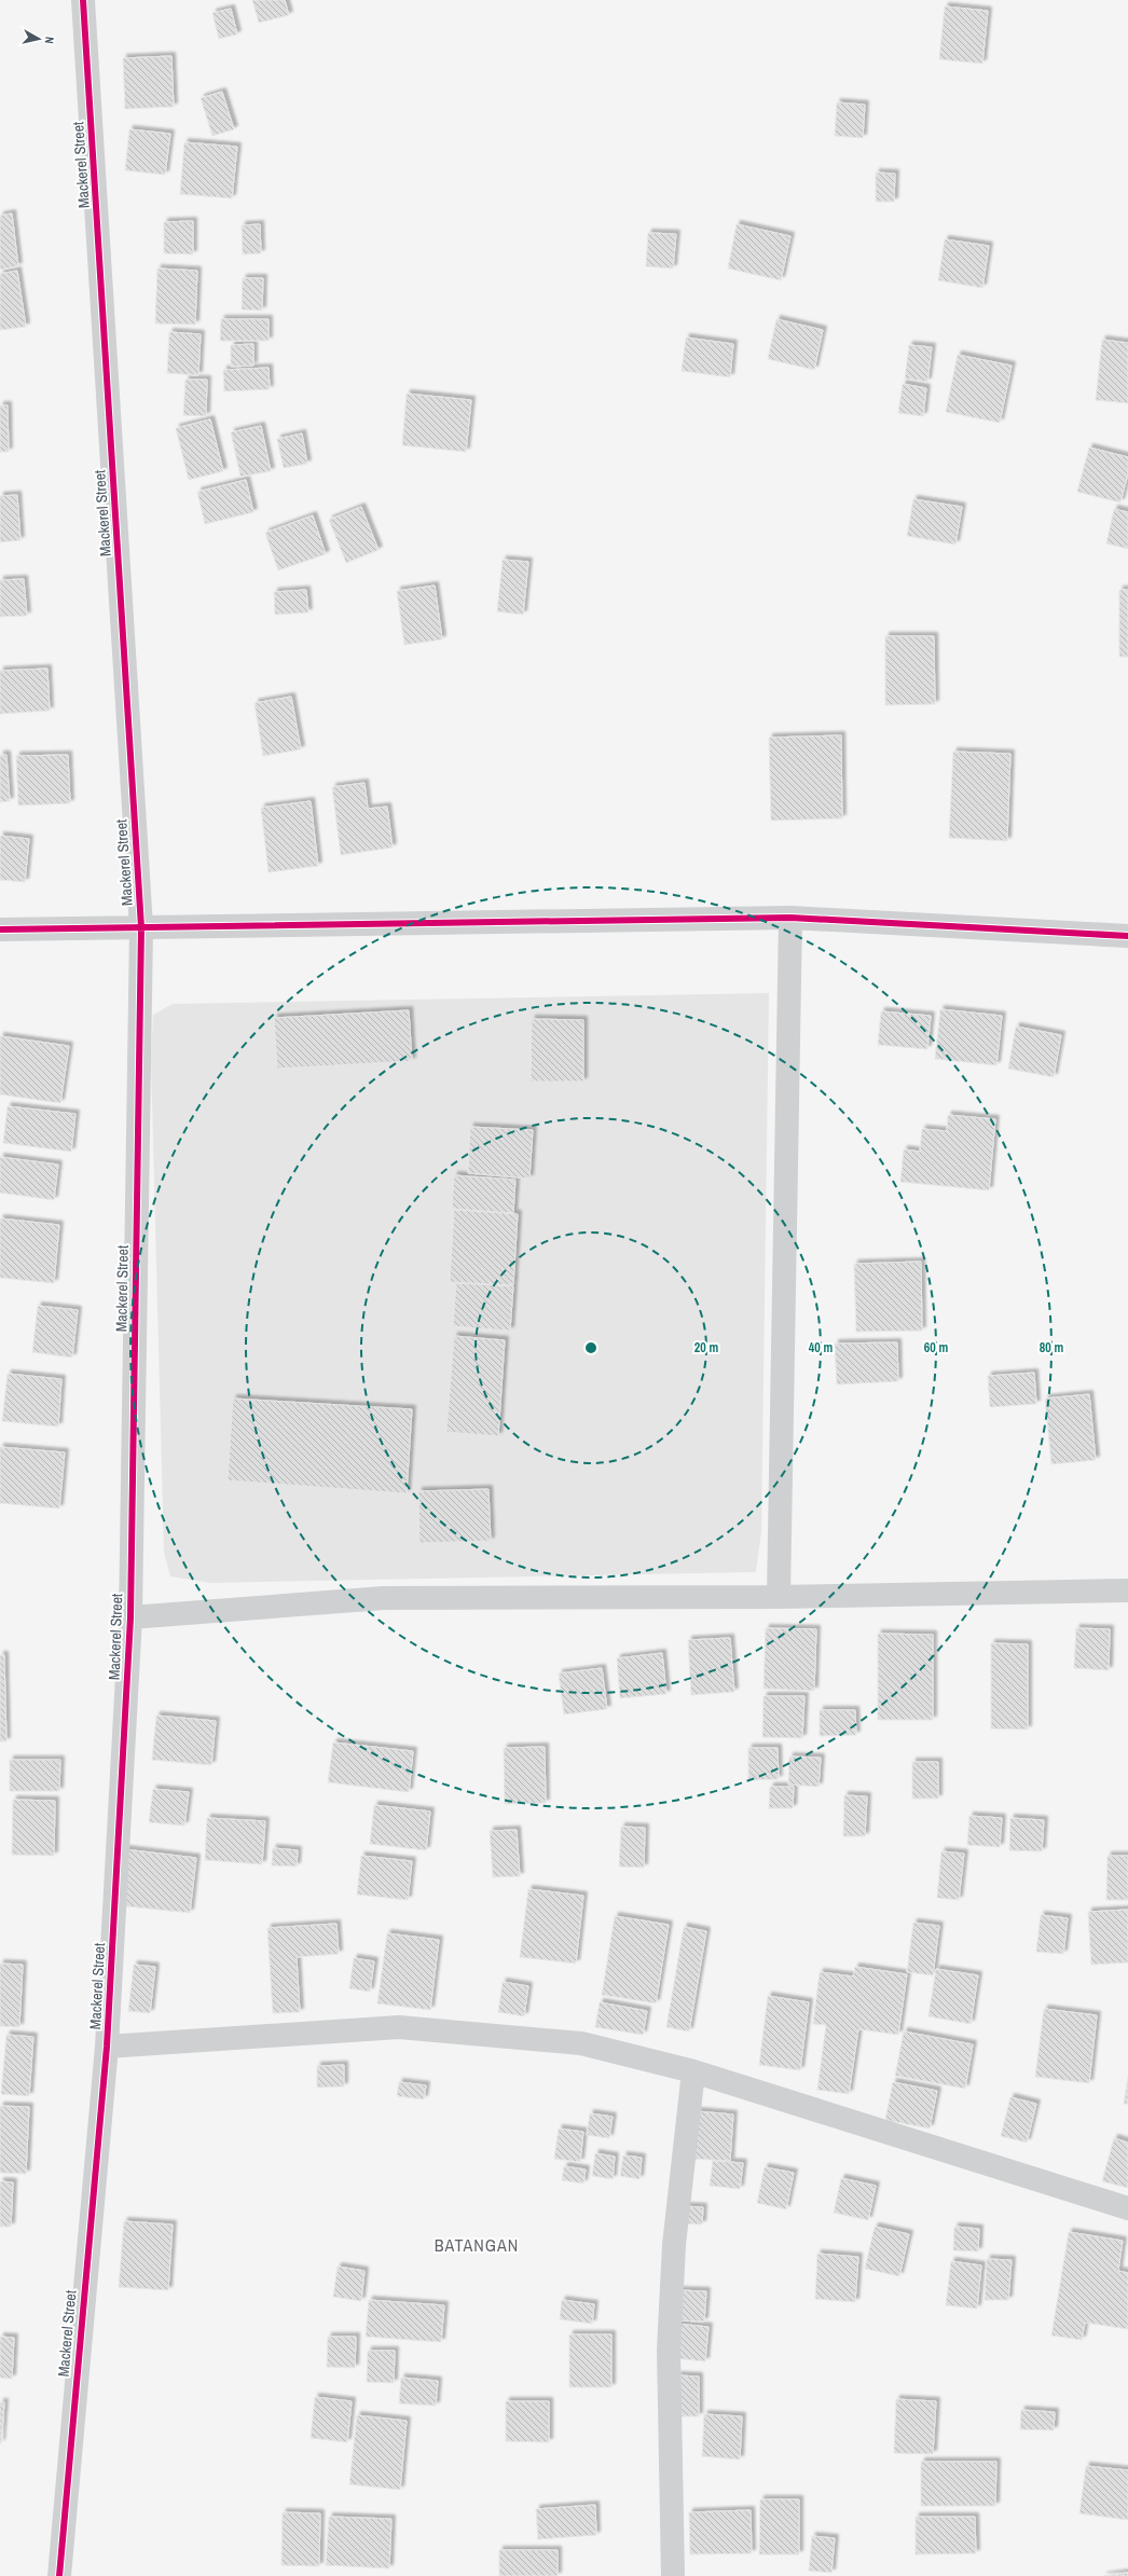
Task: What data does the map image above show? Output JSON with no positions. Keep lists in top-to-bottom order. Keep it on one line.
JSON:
{"streets":{"street":["Mackerel Street"]},"districts":["BATANGAN"],"north":"right","rings":["20 m","40 m","60 m","80 m"]}
